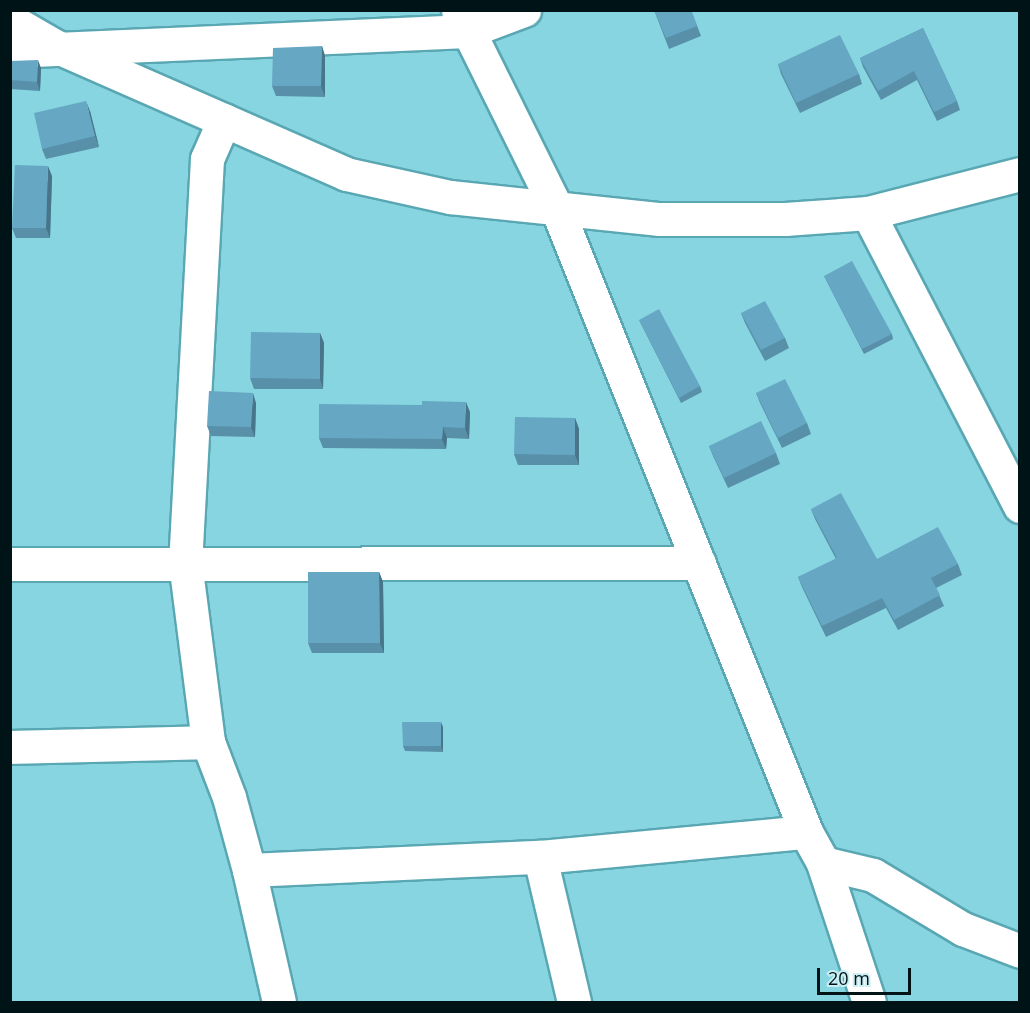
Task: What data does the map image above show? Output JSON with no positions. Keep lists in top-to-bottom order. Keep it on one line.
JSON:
{"scale_bar":"20 m"}
